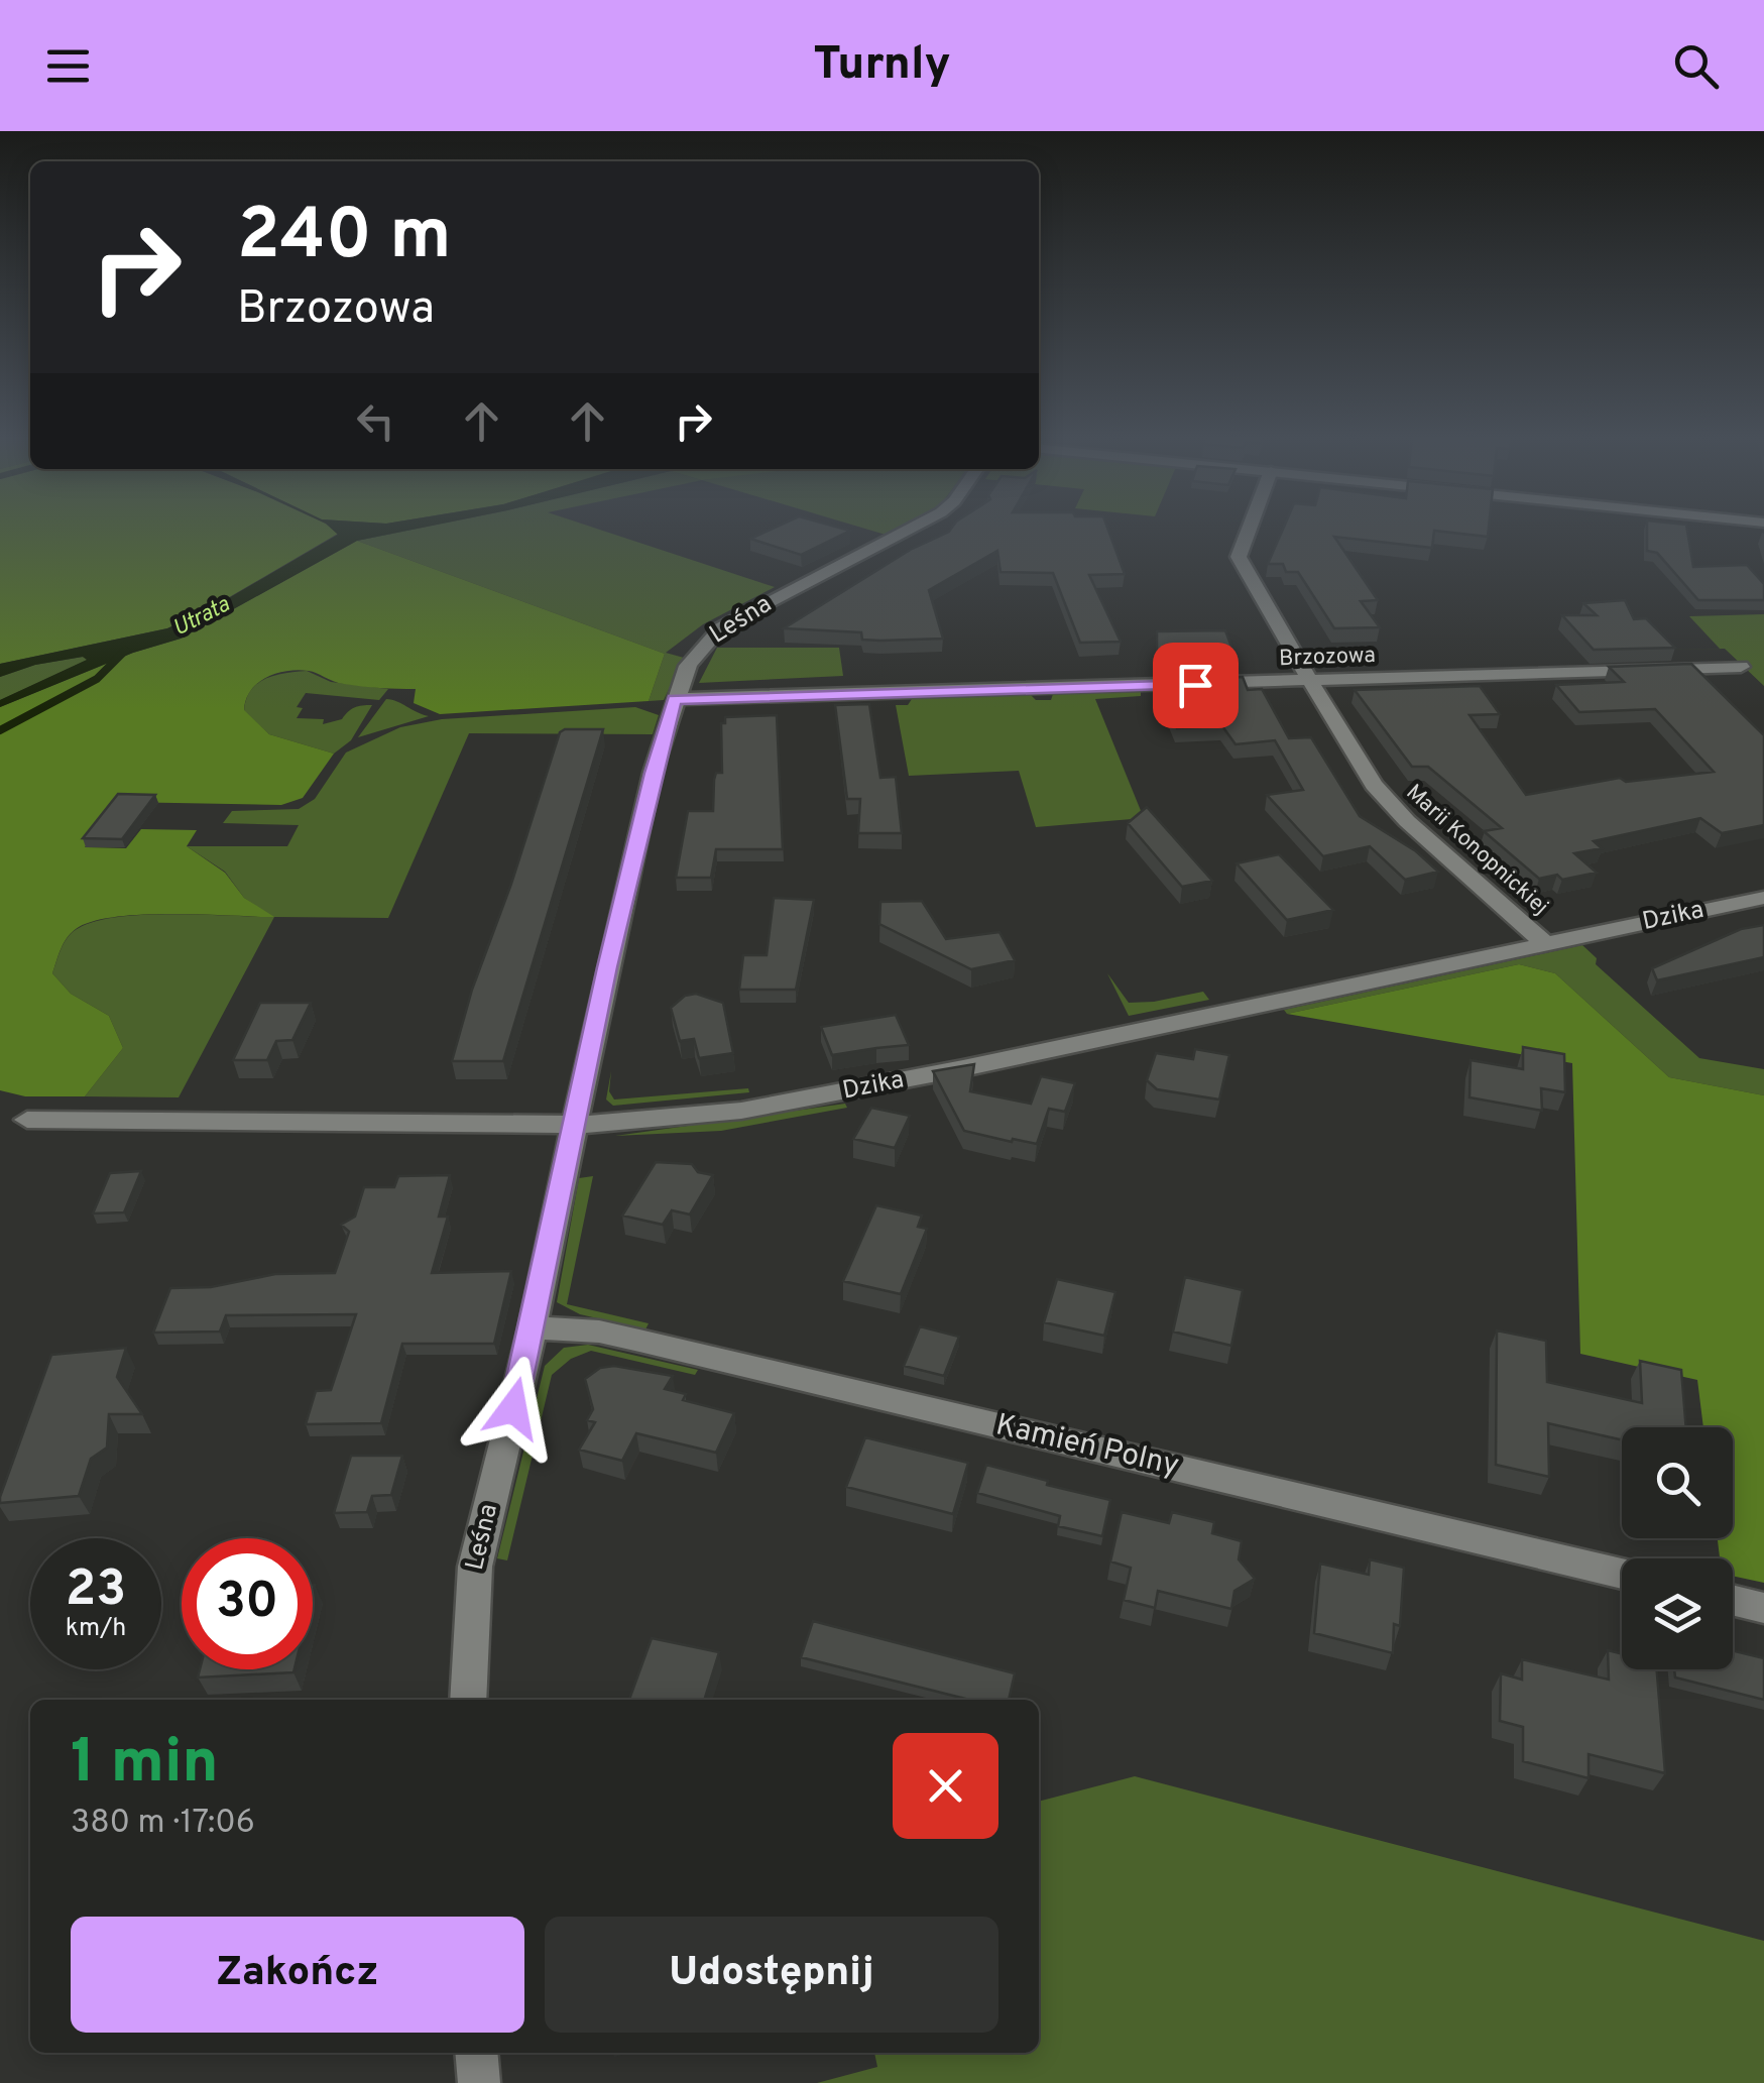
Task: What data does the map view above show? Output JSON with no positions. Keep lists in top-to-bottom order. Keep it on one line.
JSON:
{"streets":{"street":["Leśna","Brzozowa","Marii Konopnickiej","Dzika","Kamień Polny"]},"crossings":[["Leśna","Brzozowa"],["Leśna","Dzika"],["Leśna","Kamień Polny"],["Brzozowa","Marii Konopnickiej"],["Marii Konopnickiej","Dzika"]],"water":["Utrata"],"page":{"header":"Turnly","turn":["240 m","Brzozowa"],"speed":"23 km/h","limit":"30","heading":["1 min","380 m · 17:06"],"buttons":["Zakończ","Udostępnij"]}}
